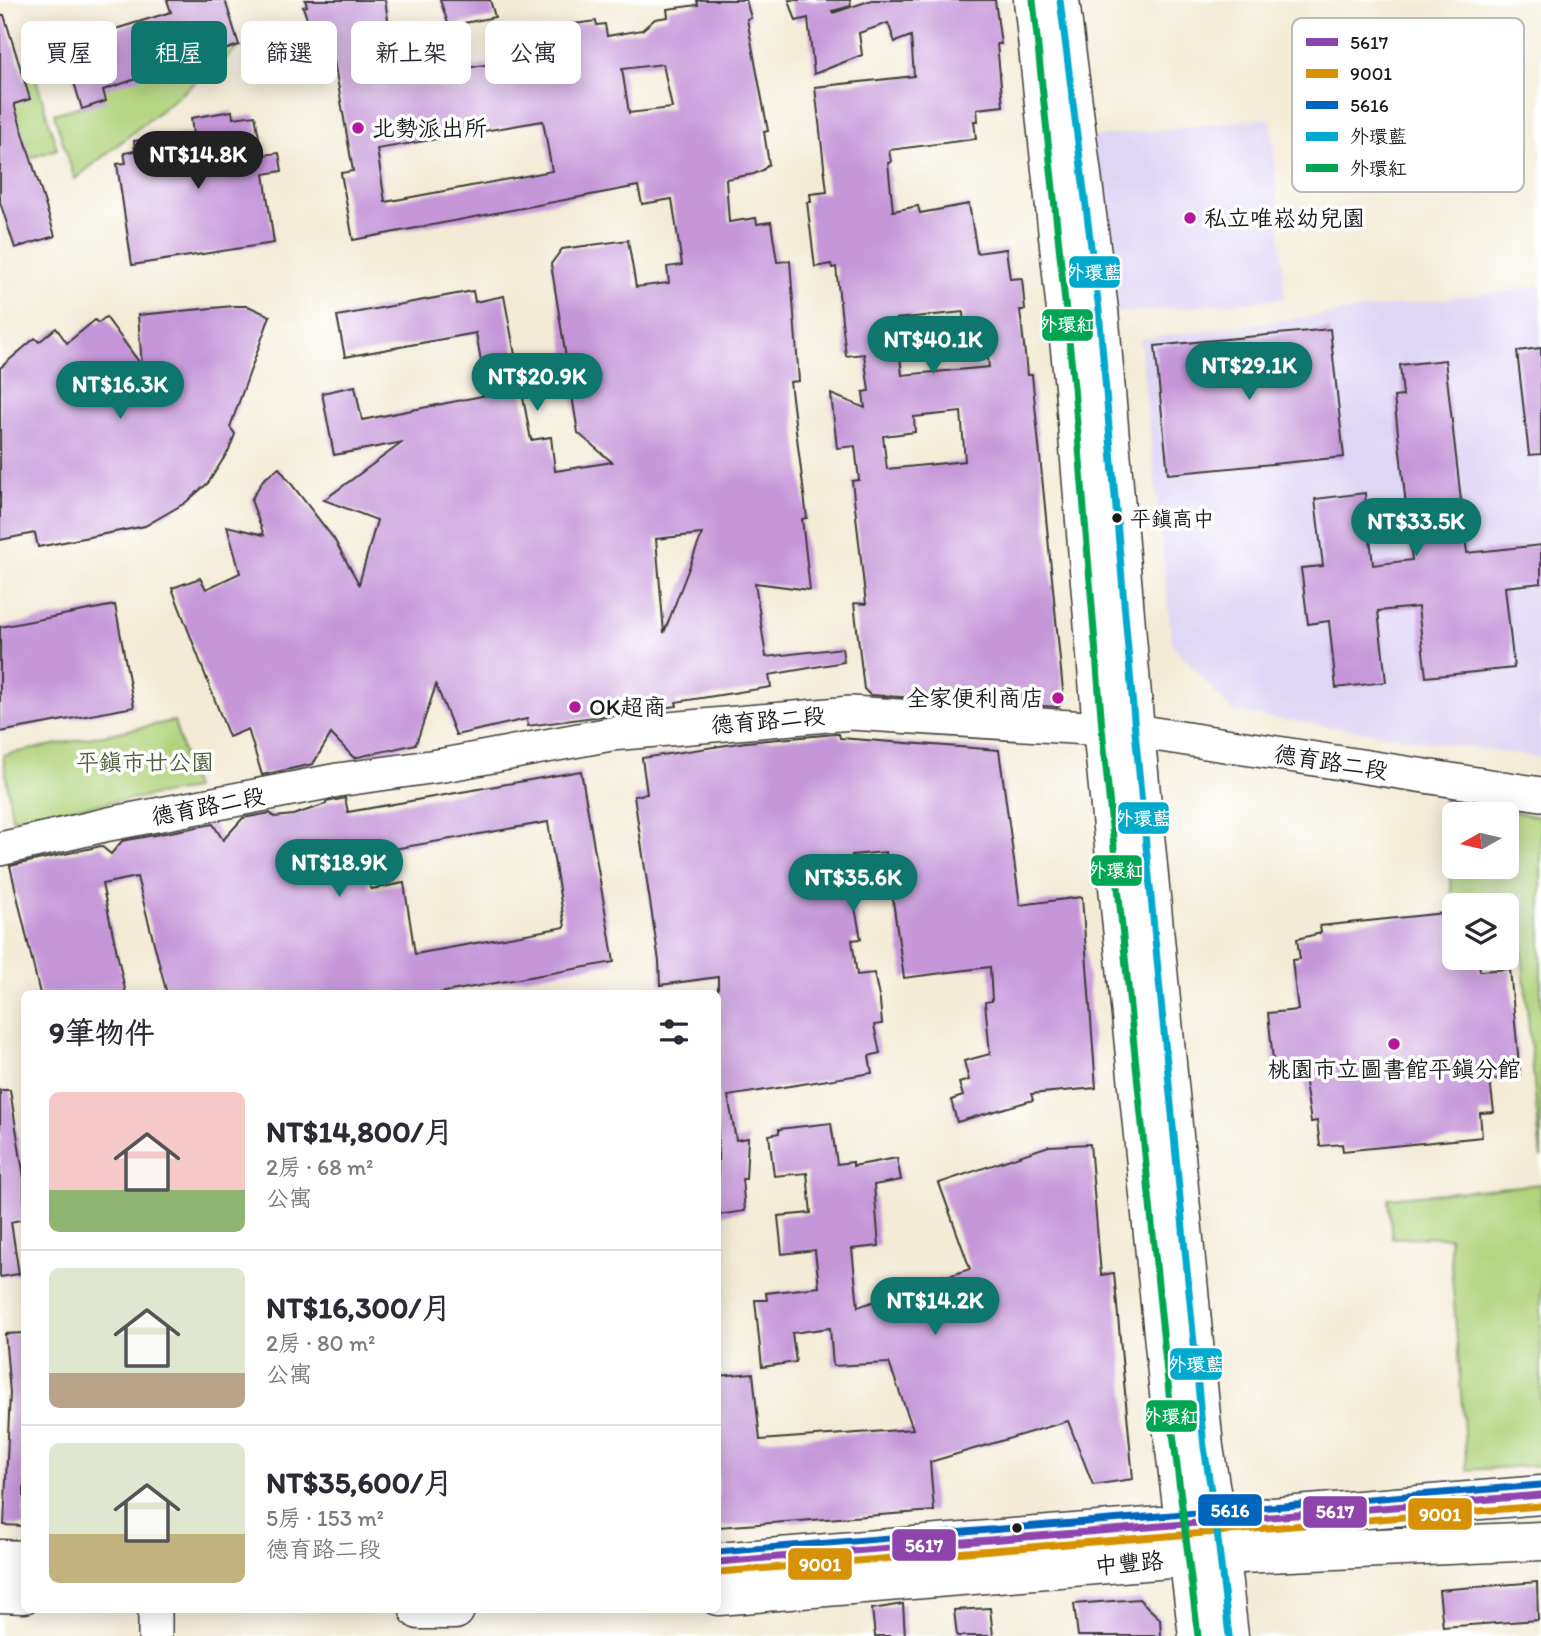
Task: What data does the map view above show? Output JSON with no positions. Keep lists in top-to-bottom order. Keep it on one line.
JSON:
{"streets":{"main road":["中豐路"],"street":["德育路二段"]},"parks":["平鎮市廿公園"],"places":["北勢派出所","私立唯崧幼兒園","平鎮高中","全家便利商店","OK超商","桃園市立圖書館平鎮分館"],"lines":["transit line 外環藍","transit line 外環紅","transit line 5616","transit line 5617","transit line 9001"],"legend":["5617","9001","5616","外環藍","外環紅"],"north":"left","page":{"chip":["買屋","租屋","篩選","新上架","公寓"],"price":["NT$14.8K","NT$40.1K","NT$29.1K","NT$20.9K","NT$16.3K","NT$33.5K","NT$18.9K","NT$35.6K","NT$14.2K"],"heading":"9筆物件","list":[{"name":"NT$14,800/月","note":"2房 · 68 m² · 公寓"},{"name":"NT$16,300/月","note":"2房 · 80 m² · 公寓"},{"name":"NT$35,600/月","note":"5房 · 153 m² · 德育路二段"}]}}
